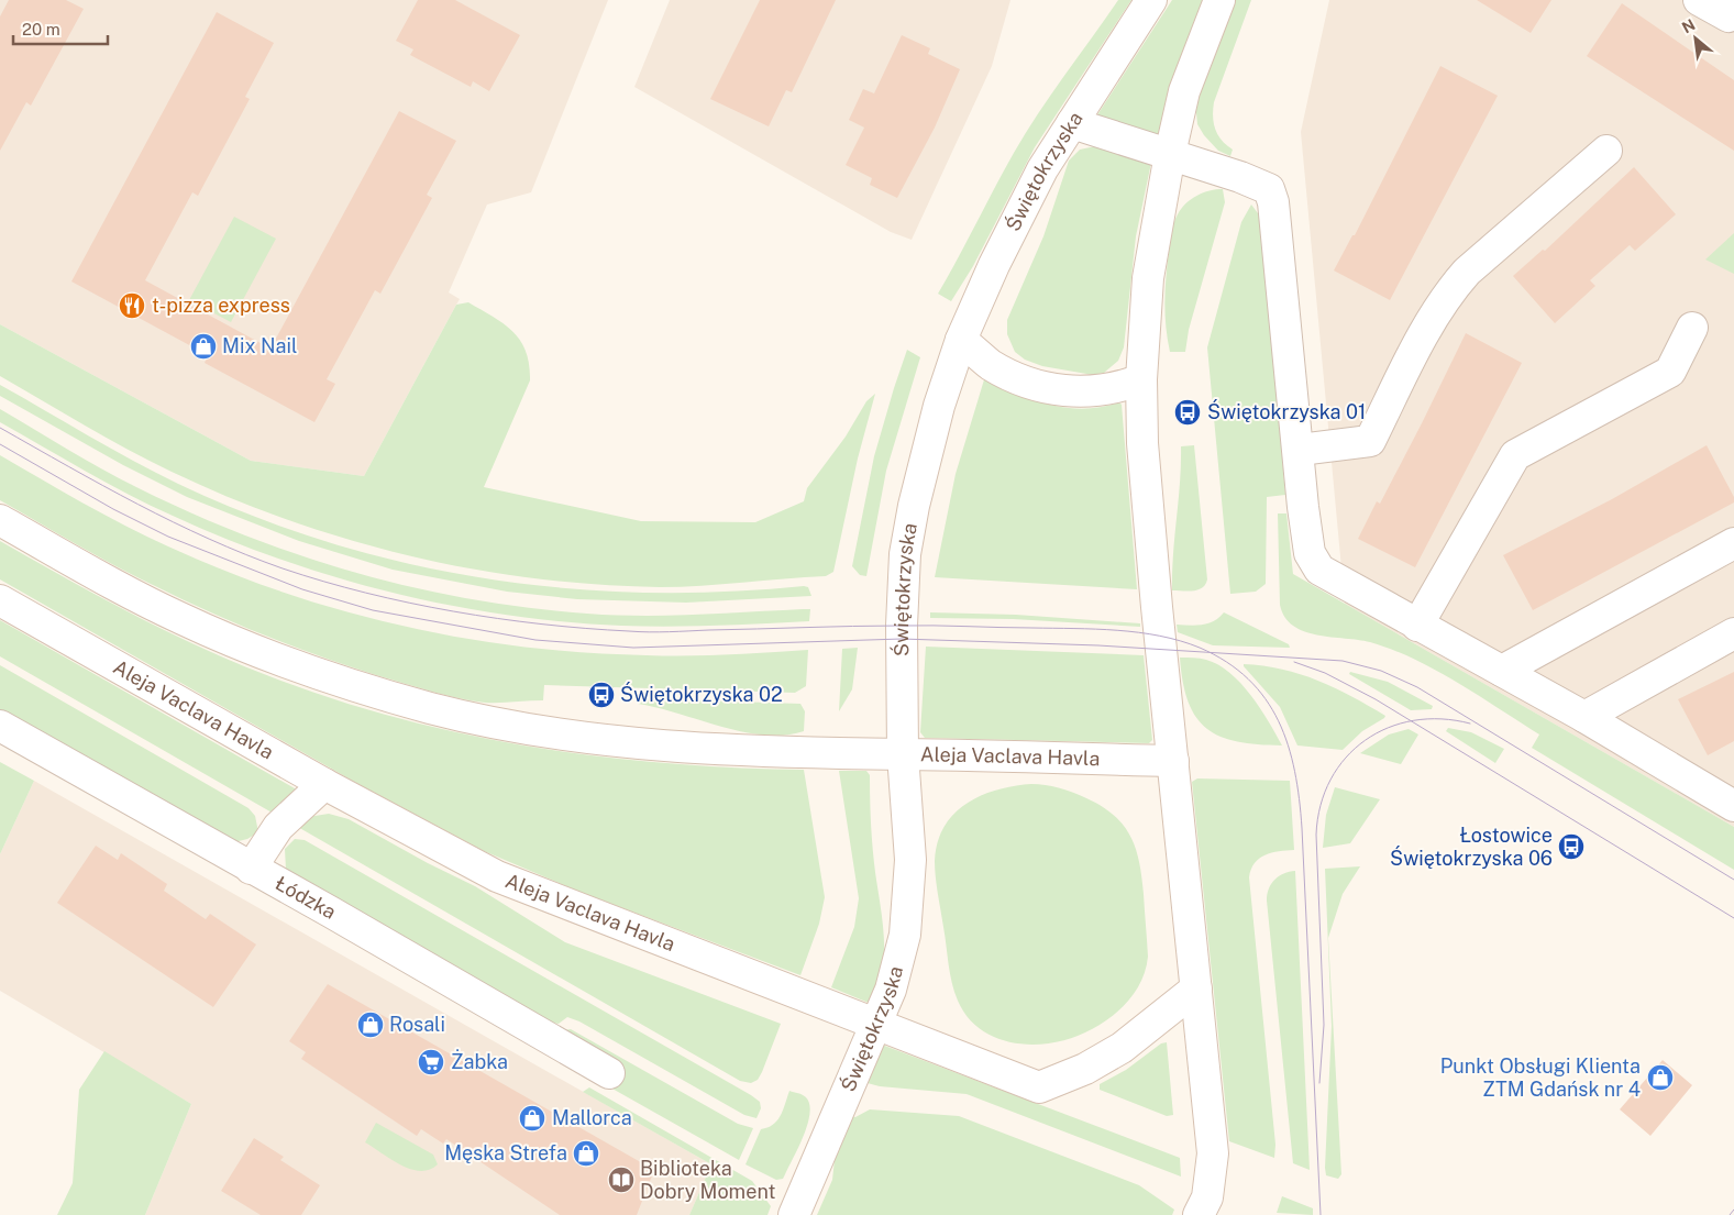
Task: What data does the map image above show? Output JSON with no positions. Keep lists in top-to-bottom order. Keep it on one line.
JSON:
{"streets":{"main road":["Świętokrzyska","Aleja Vaclava Havla","Łódzka"]},"crossings":[["Świętokrzyska","Aleja Vaclava Havla"]],"places":{"restaurant":["t-pizza express"],"shop":["Mix Nail","Rosali","Punkt Obsługi Klienta ZTM Gdańsk nr 4","Mallorca","Męska Strefa"],"bus stop":["Świętokrzyska 01","Świętokrzyska 02","Łostowice Świętokrzyska 06"],"supermarket":["Żabka"],"library":["Biblioteka Dobry Moment"]},"scale_bar":"20 m","north":"top left"}
